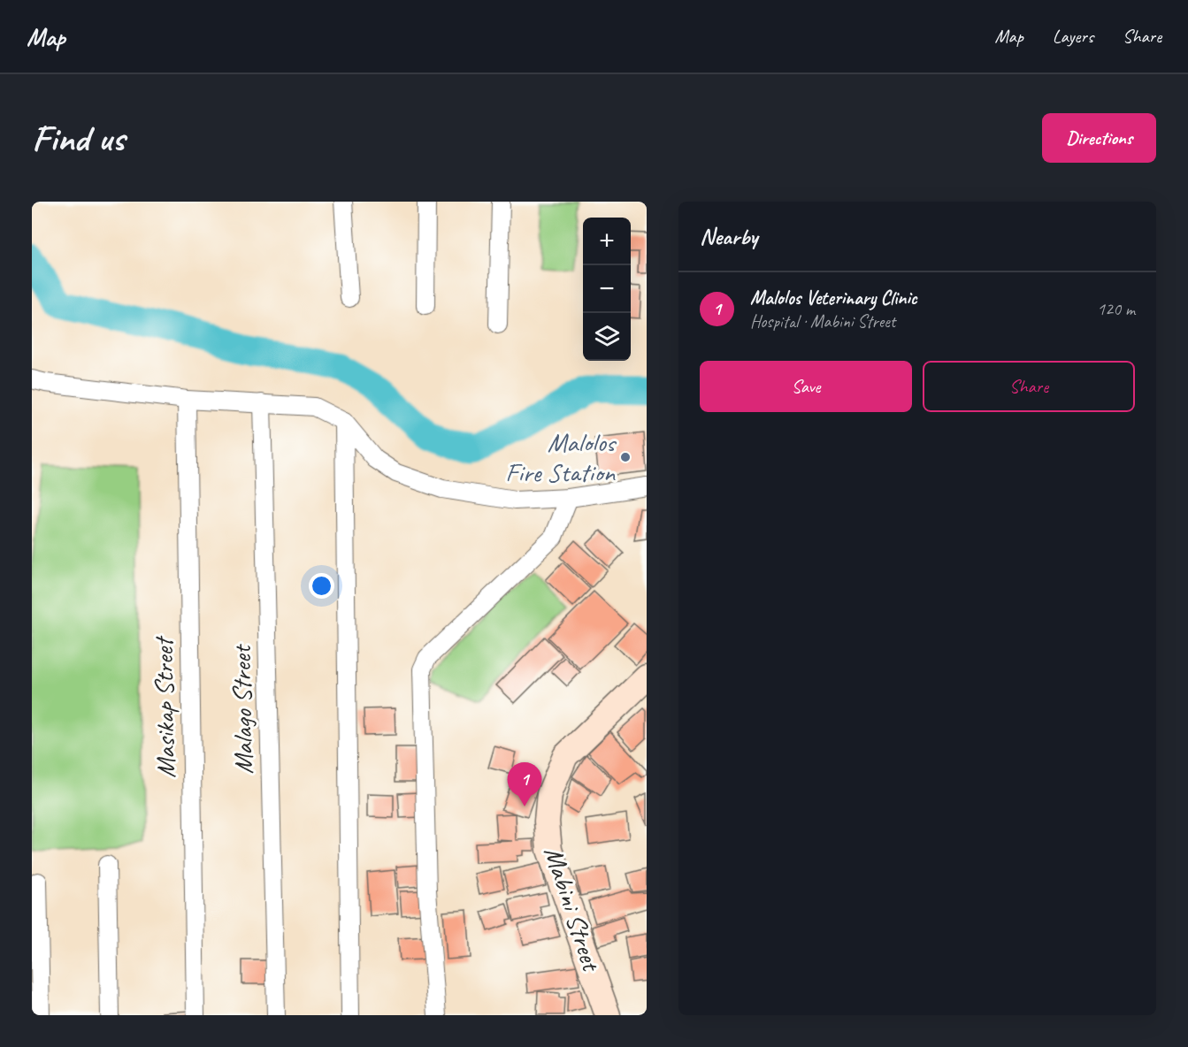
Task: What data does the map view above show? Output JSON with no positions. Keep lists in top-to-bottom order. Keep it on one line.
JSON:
{"streets":{"main road":["Mabini Street"],"street":["Masikap Street","Malago Street"]},"places":["Malolos Fire Station"],"page":{"header":"Map","nav":["Map","Layers","Share"],"buttons":["Directions",["Save","Share"]],"title":"Find us","heading":"Nearby","map_buttons":["+","−"],"list":[{"mark":"1","name":"Malolos Veterinary Clinic","note":"Hospital · Mabini Street","value":"120 m"}],"pins":"1"}}
